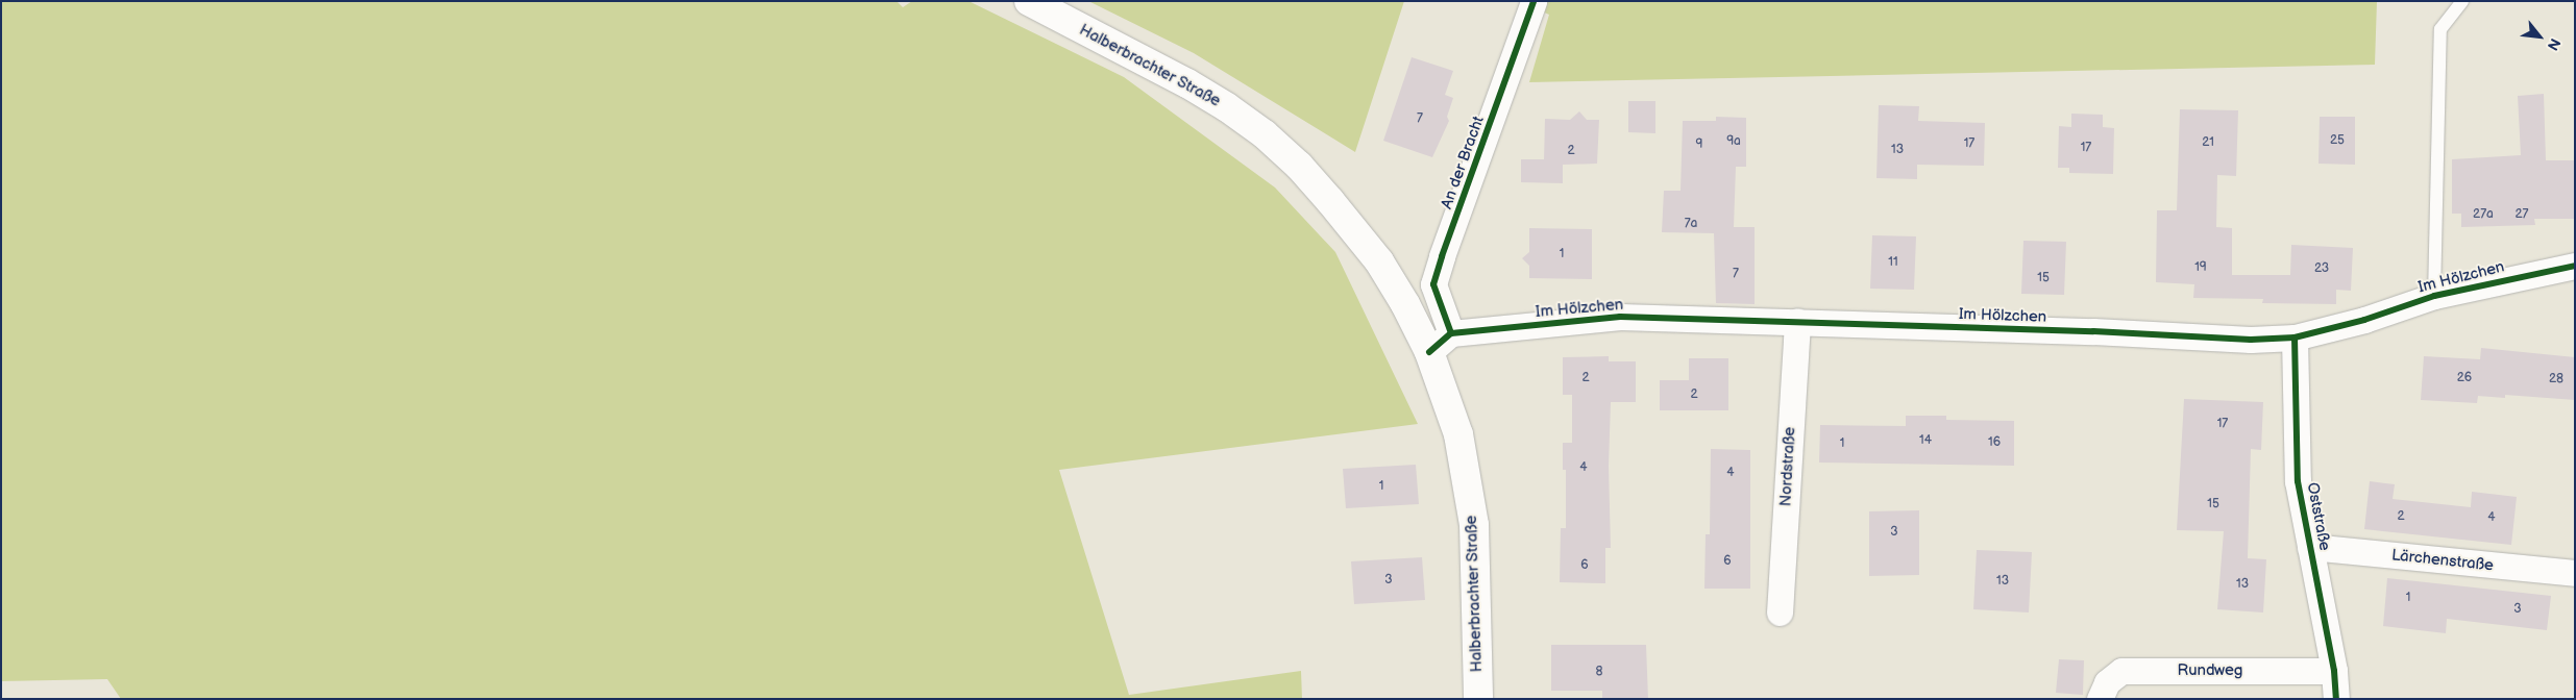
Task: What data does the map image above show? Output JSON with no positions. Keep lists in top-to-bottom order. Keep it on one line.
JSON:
{"streets":{"main road":["Halberbrachter Straße"],"street":["An der Bracht","Im Hölzchen","Nordstraße","Oststraße","Lärchenstraße","Rundweg"]},"crossings":[["An der Bracht","Im Hölzchen"],["Im Hölzchen","Nordstraße"],["Im Hölzchen","Oststraße"],["Oststraße","Lärchenstraße"],["Oststraße","Rundweg"]],"house_numbers":["7","25","9a","21","17","9","17","13","2","27a","27","7a","1","11","19","23","7","15","2","26","28","2","17","14","16","1","4","4","1","15","2","4","3","6","6","3","13","13","1","3","8"],"north":"bottom right"}
